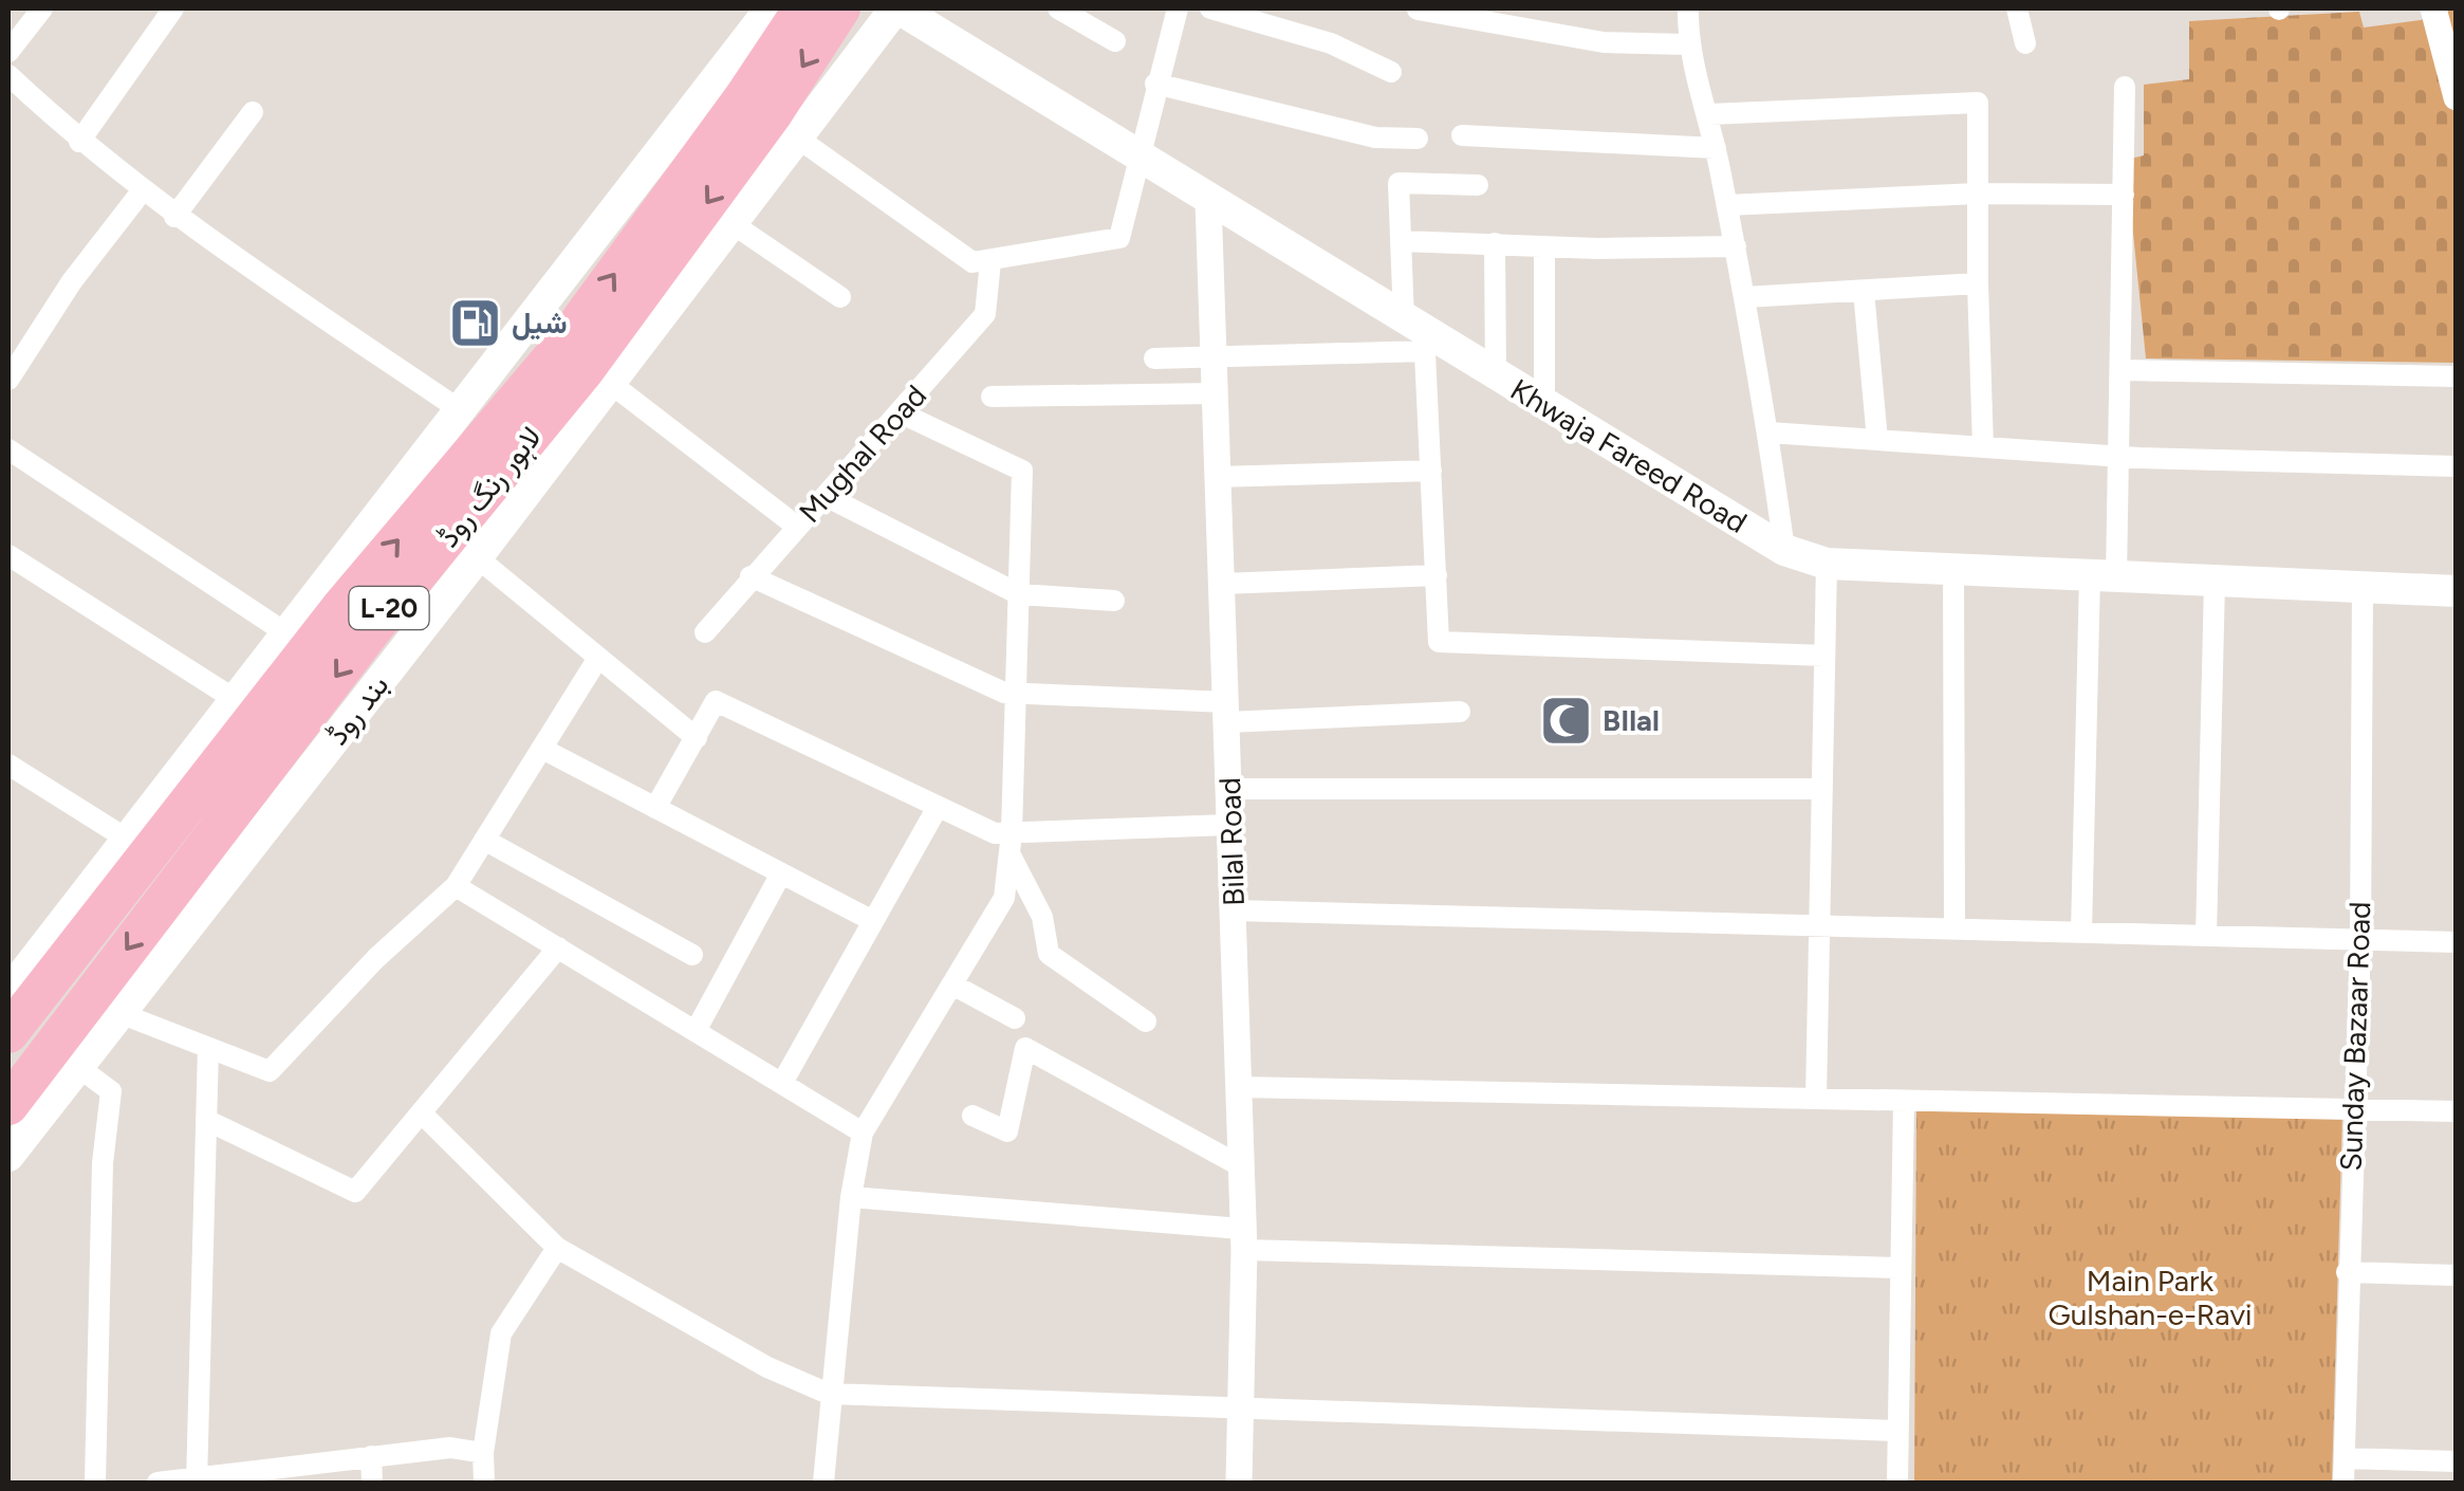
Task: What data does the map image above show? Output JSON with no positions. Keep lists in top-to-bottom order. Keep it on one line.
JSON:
{"streets":{"highway":["لاہور رنگ روڈ","L-20"],"main road":["Khwaja Fareed Road","بند روڈ"],"street":["Mughal Road","Bilal Road","Sunday Bazaar Road"]},"crossings":[["Khwaja Fareed Road","بند روڈ"],["Khwaja Fareed Road","Bilal Road"],["Khwaja Fareed Road","Sunday Bazaar Road"],["لاہور رنگ روڈ","بند روڈ"]],"parks":["Main Park Gulshan-e-Ravi"],"places":{"fuel station":["شیل"],"mosque":["BIlal"]}}
